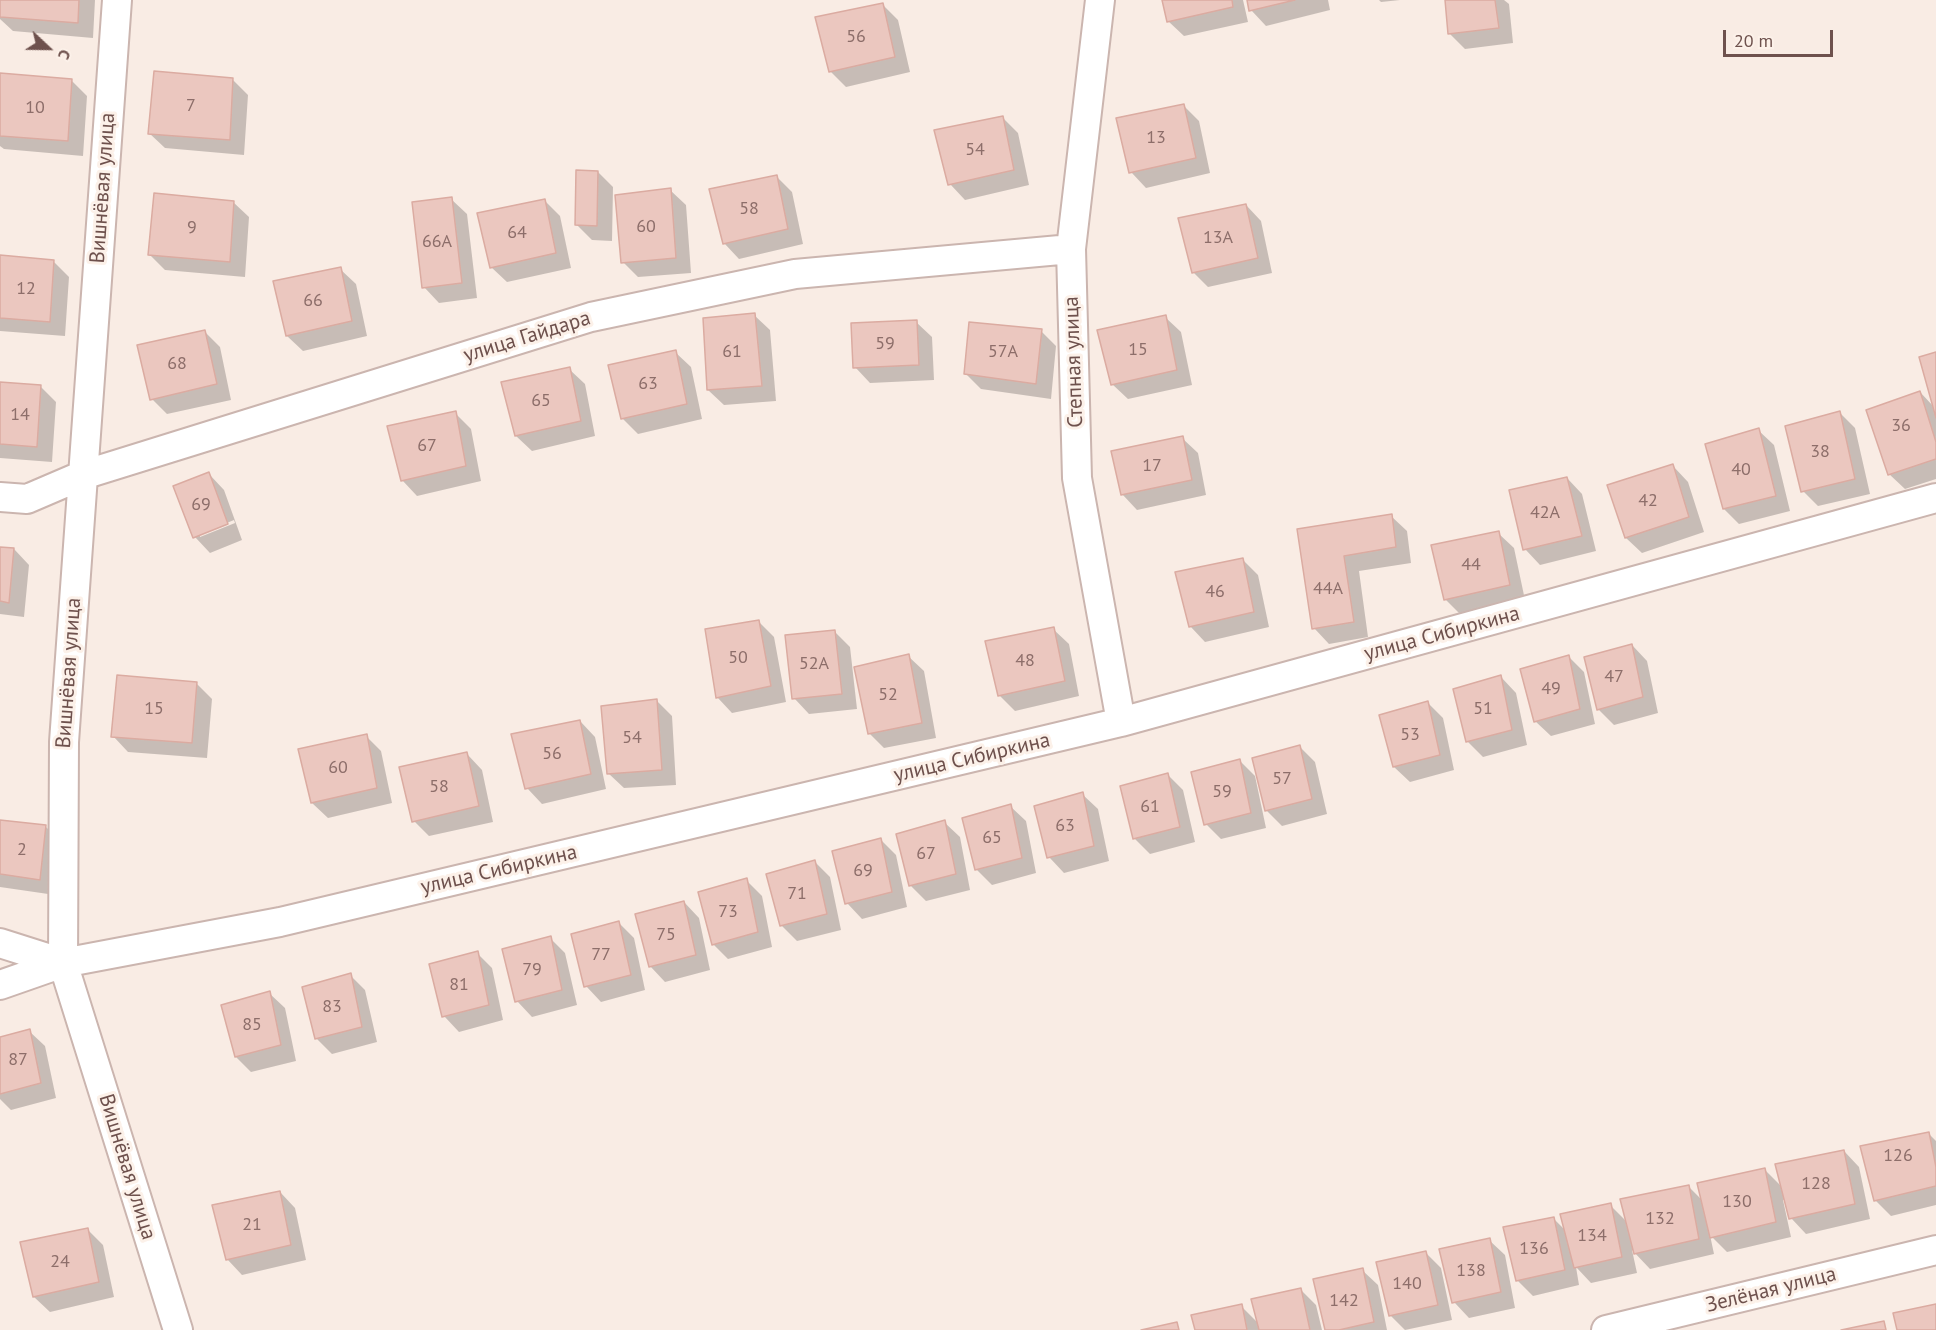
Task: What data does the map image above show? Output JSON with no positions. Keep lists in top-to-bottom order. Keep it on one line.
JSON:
{"streets":{"street":["Вишнёвая улица","улица Гайдара","Степная улица","улица Сибиркина","Зелёная улица"]},"crossings":[["Вишнёвая улица","улица Гайдара"],["Вишнёвая улица","улица Сибиркина"],["улица Гайдара","Степная улица"],["Степная улица","улица Сибиркина"]],"house_numbers":["56","7","10","13","54","58","60","9","64","13А","66А","12","66","59","15","61","57А","68","63","65","14","36","67","38","17","40","42","69","42А","44","44А","46","50","48","52А","47","49","52","15","51","53","54","56","60","57","58","59","61","63","65","2","67","69","71","73","75","77","79","81","83","85","87","126","128","130","132","21","134","136","24","138","140","142"],"scale_bar":"20 m","north":"right"}
